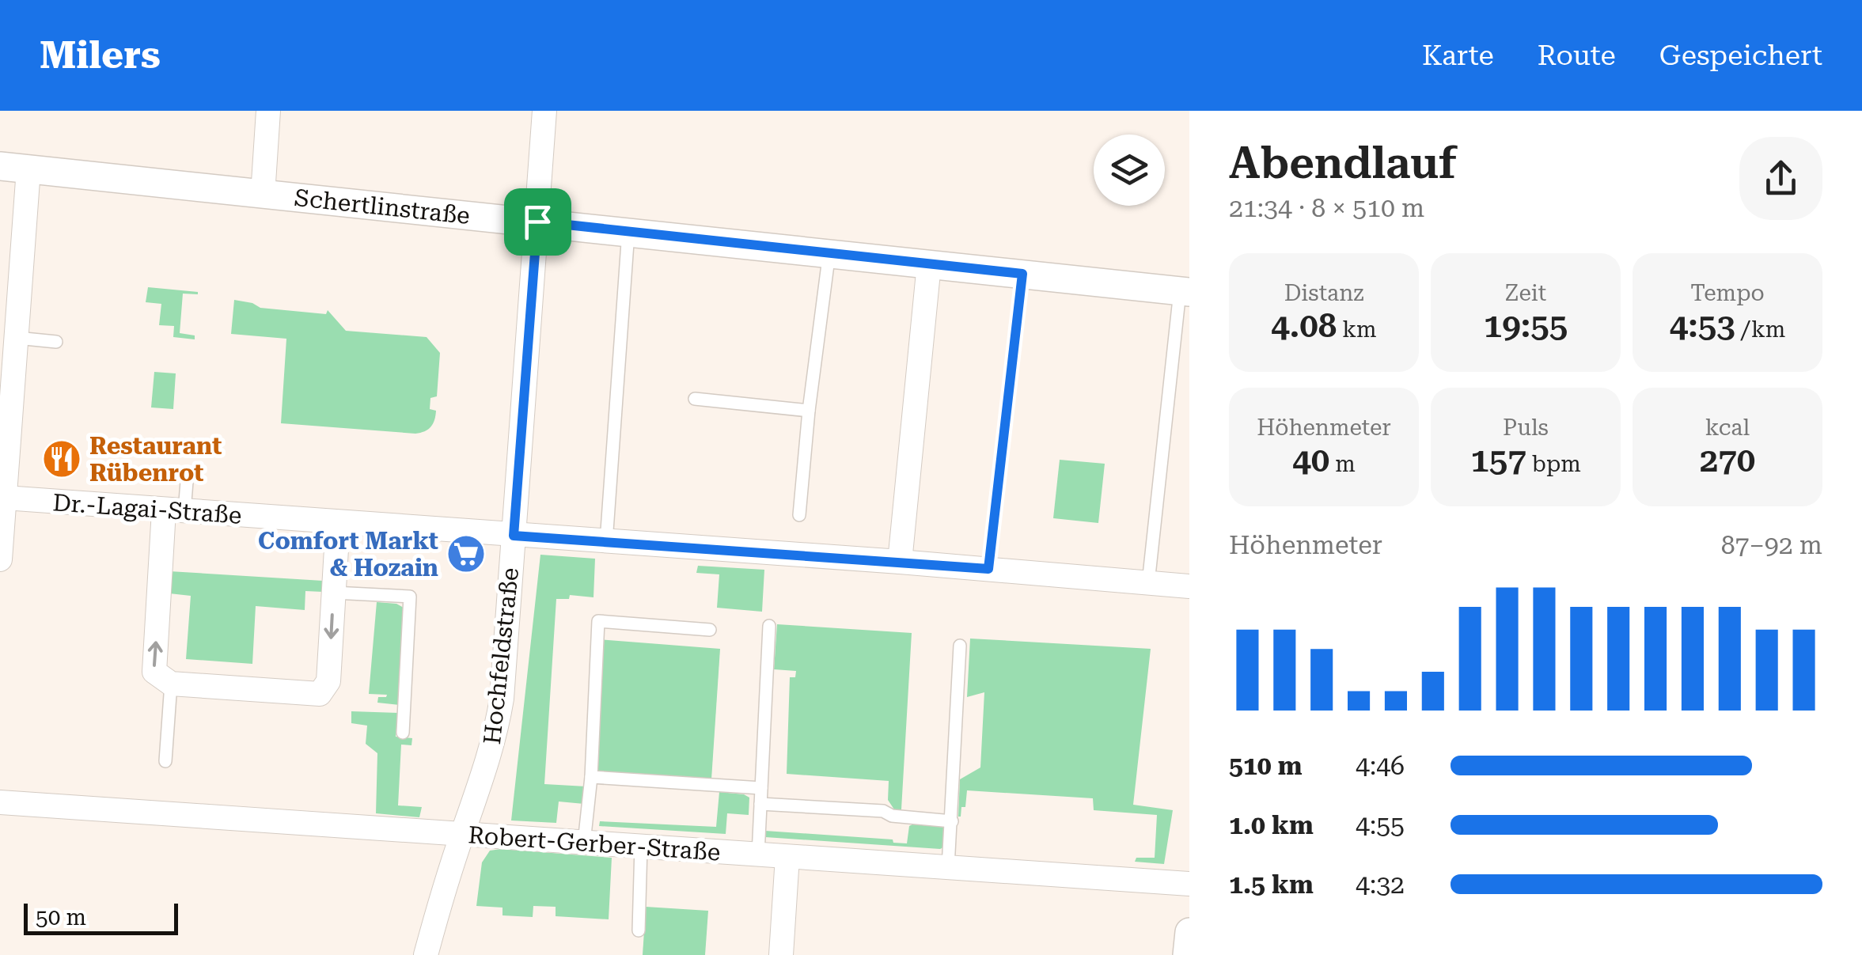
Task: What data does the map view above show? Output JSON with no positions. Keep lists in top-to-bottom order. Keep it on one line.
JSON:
{"streets":{"street":["Schertlinstraße","Dr.-Lagai-Straße","Hochfeldstraße","Robert-Gerber-Straße"]},"crossings":[["Schertlinstraße","Hochfeldstraße"],["Dr.-Lagai-Straße","Hochfeldstraße"],["Hochfeldstraße","Robert-Gerber-Straße"]],"places":{"restaurant":["Restaurant Rübenrot"],"supermarket":["Comfort Markt & Hozain"]},"scale_bar":"50 m","page":{"header":"Milers","nav":["Karte","Route","Gespeichert"],"heading":["Abendlauf","21:34 · 8 × 510 m"],"stats":[["Distanz","4.08 km"],["Zeit","19:55"],["Tempo","4:53 /km"],["Höhenmeter","40 m"],["Puls","157 bpm"],["kcal","270"]],"chart":["Höhenmeter","87–92 m"],"list":[{"name":"510 m","note":"4:46"},{"name":"1.0 km","note":"4:55"},{"name":"1.5 km","note":"4:32"}],"scale":"50 m"}}
